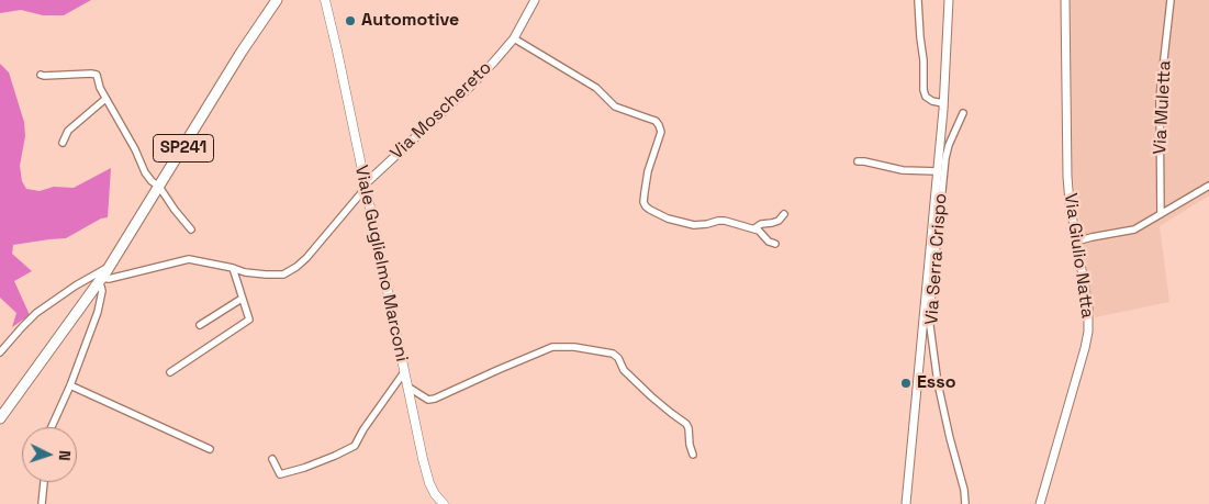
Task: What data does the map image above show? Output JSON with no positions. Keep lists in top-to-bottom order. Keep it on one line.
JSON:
{"streets":{"main road":["SP241","Viale Guglielmo Marconi"],"street":["Via Muletta","Via Moschereto","Via Giulio Natta","Via Serra Crispo"]},"crossings":[["Via Moschereto","Viale Guglielmo Marconi"]],"places":["Automotive","Esso"],"north":"right"}
